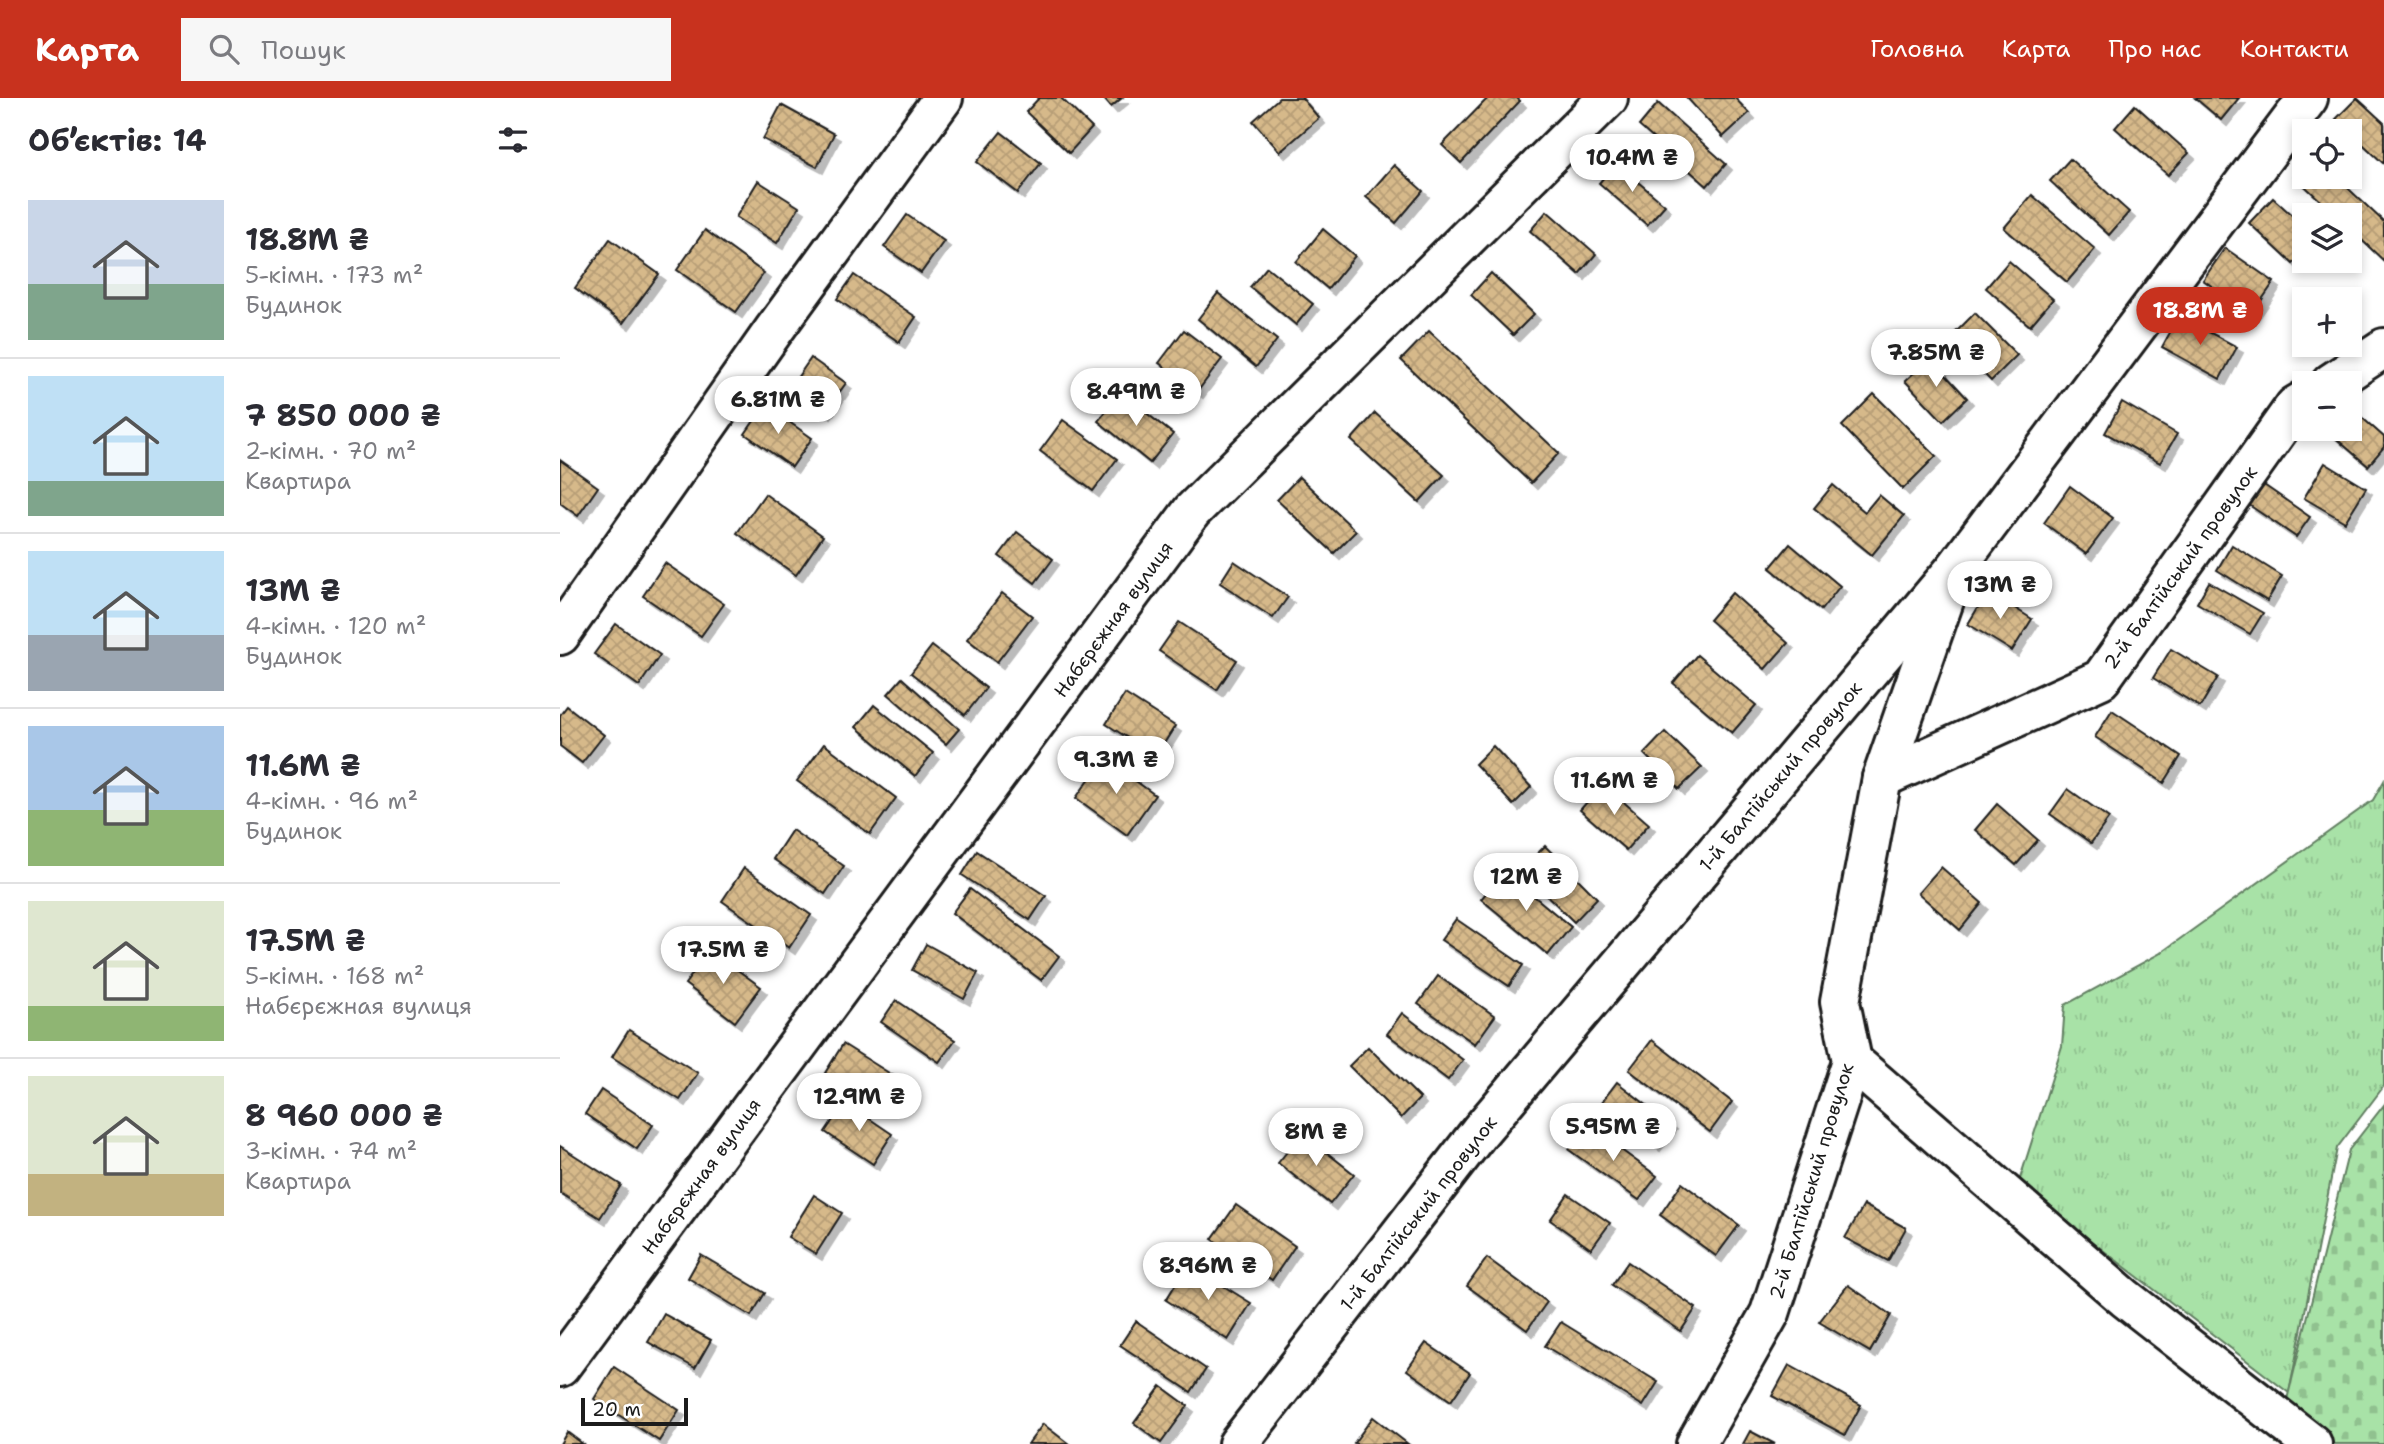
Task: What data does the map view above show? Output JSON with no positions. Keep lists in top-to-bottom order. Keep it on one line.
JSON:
{"streets":{"street":["2-й Балтійський провулок","Набєрєжная вулиця","1-й Балтійський провулок"]},"crossings":[["2-й Балтійський провулок","1-й Балтійський провулок"]],"scale_bar":"20 m","page":{"header":"Карта","search":"Пошук","nav":["Головна","Карта","Про нас","Контакти"],"heading":"Об’єктів: 14","map_buttons":["+","−"],"price":["10.4M ₴","18.8M ₴","7.85M ₴","8.49M ₴","6.81M ₴","13M ₴","9.3M ₴","11.6M ₴","12M ₴","17.5M ₴","12.9M ₴","5.95M ₴","8M ₴","8.96M ₴"],"list":[{"name":"18.8M ₴","note":"5-кімн. · 173 m² · Будинок"},{"name":"7 850 000 ₴","note":"2-кімн. · 70 m² · Квартира"},{"name":"13M ₴","note":"4-кімн. · 120 m² · Будинок"},{"name":"11.6M ₴","note":"4-кімн. · 96 m² · Будинок"},{"name":"17.5M ₴","note":"5-кімн. · 168 m² · Набєрєжная вулиця"},{"name":"8 960 000 ₴","note":"3-кімн. · 74 m² · Квартира"}],"scale":"20 m"}}
